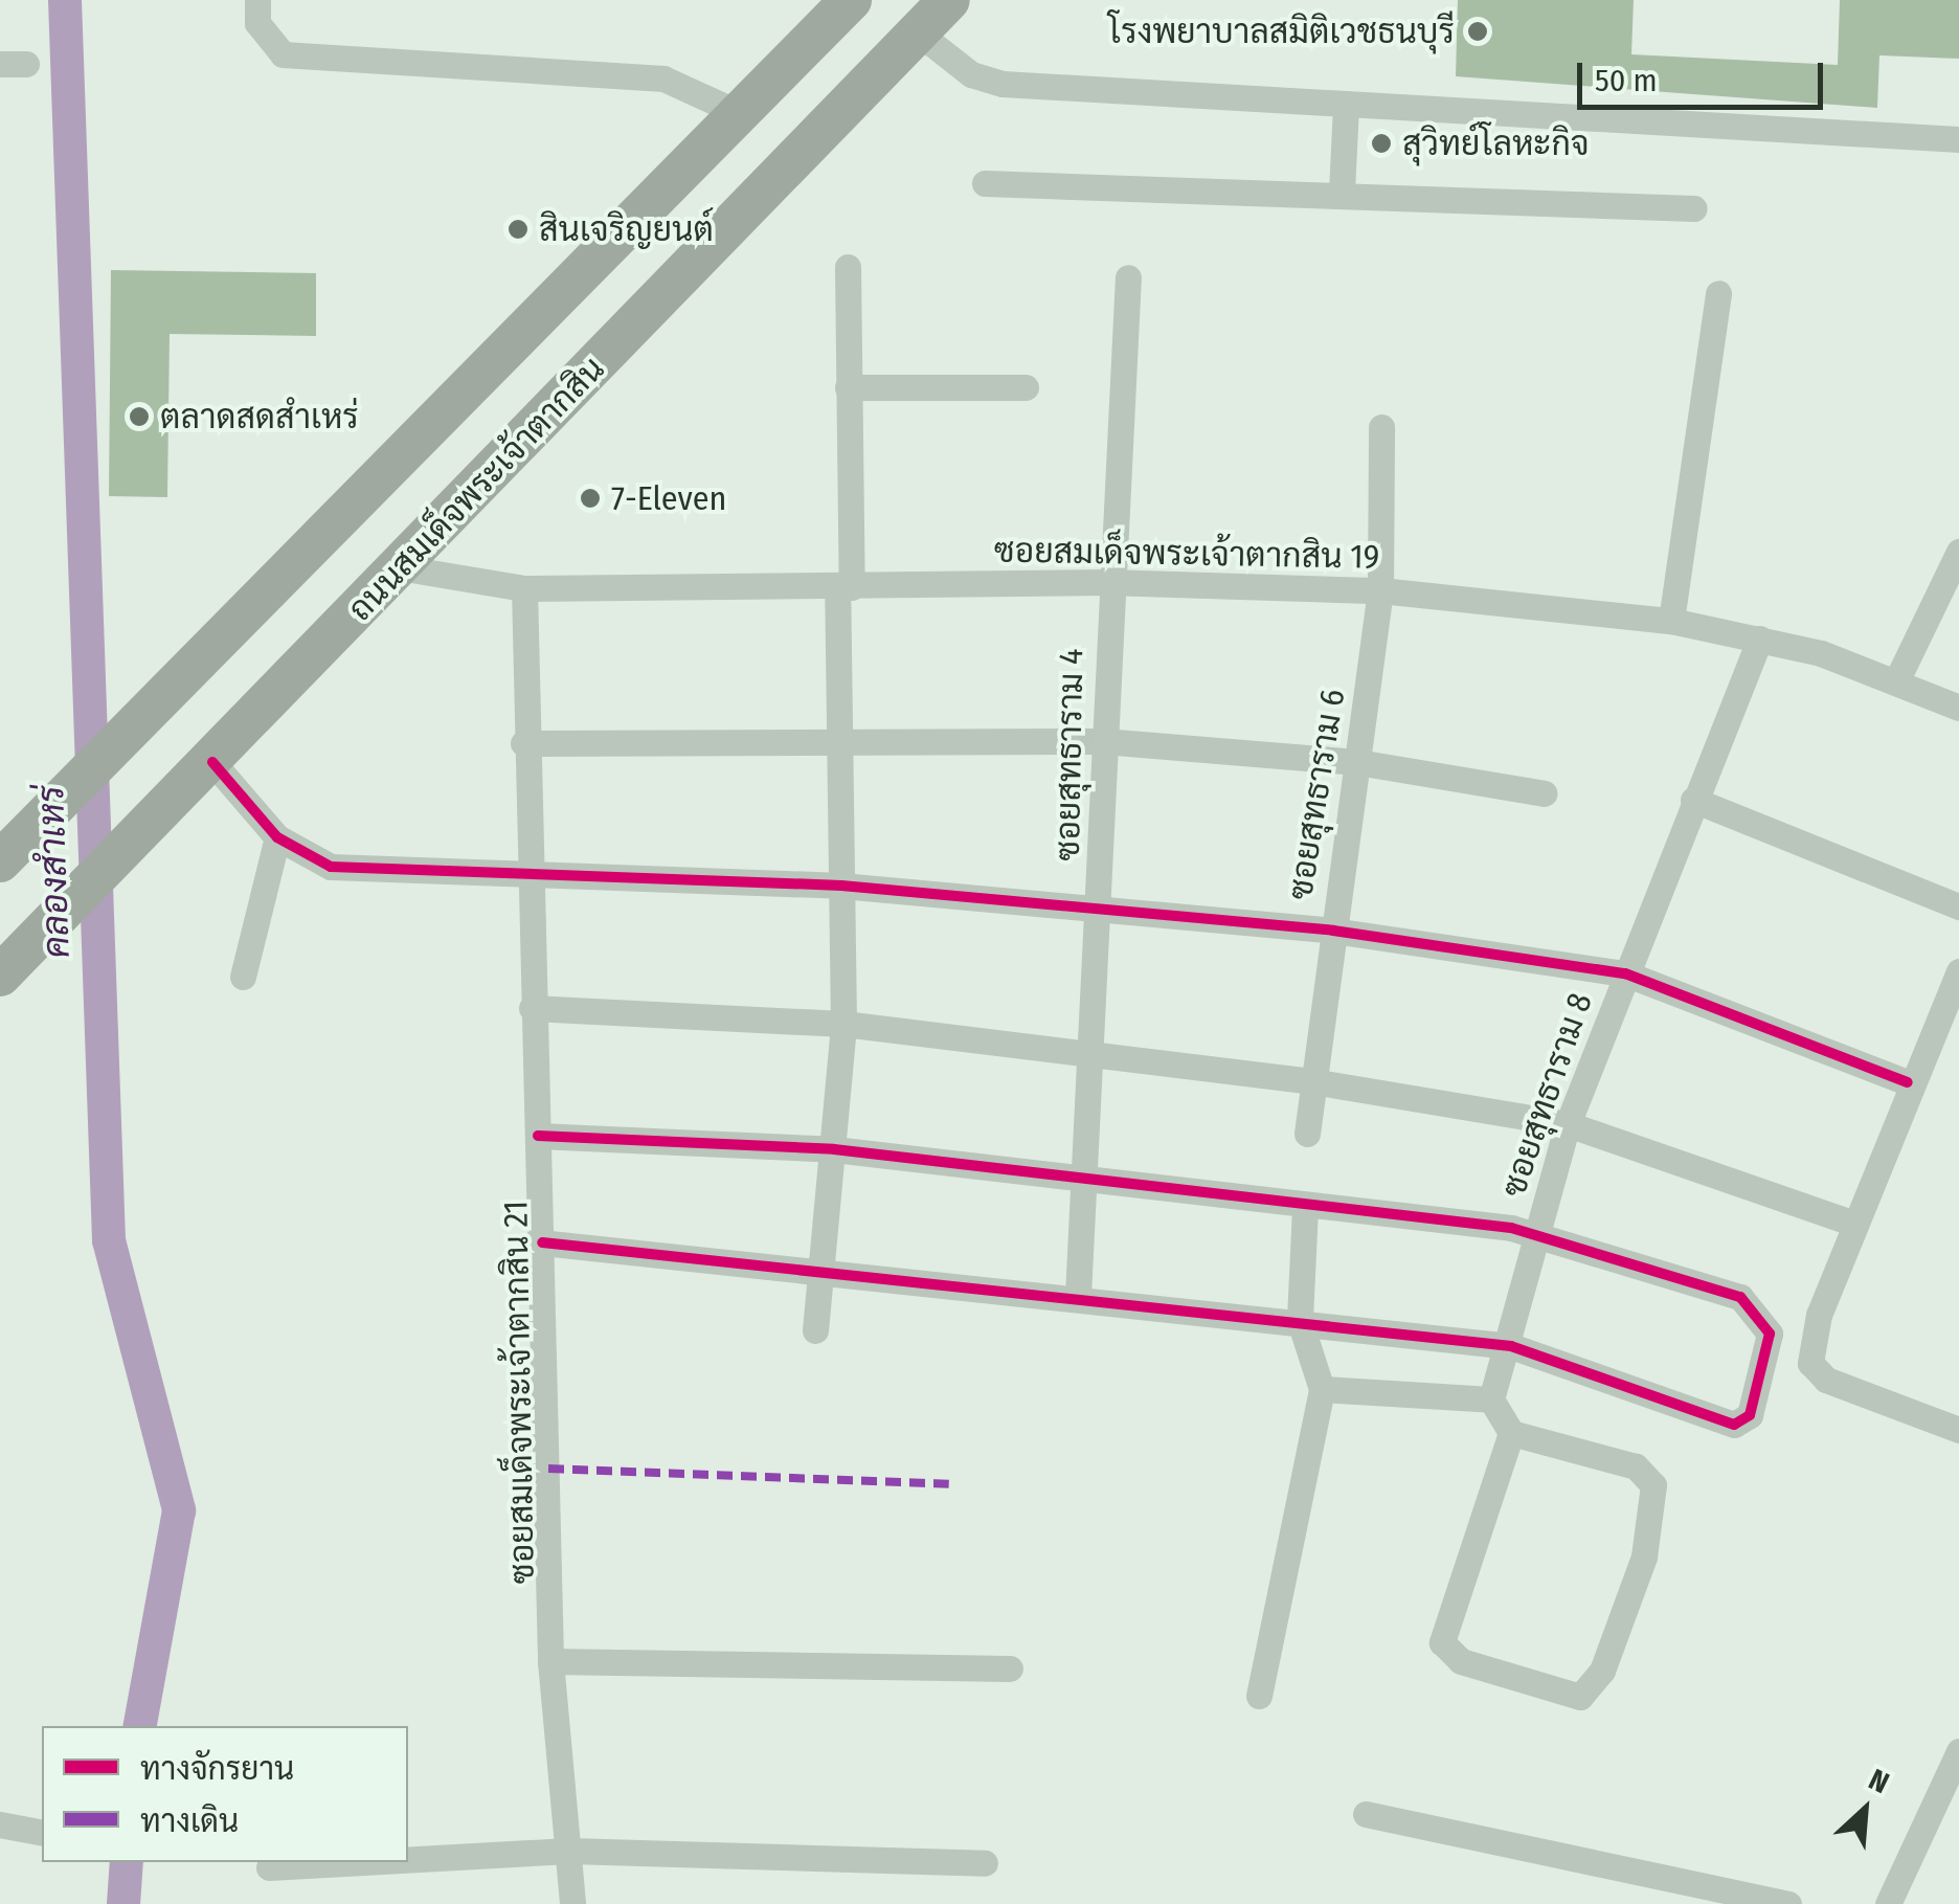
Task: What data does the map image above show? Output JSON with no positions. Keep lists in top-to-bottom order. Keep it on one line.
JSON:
{"streets":{"main road":["ถนนสมเด็จพระเจ้าตากสิน"],"street":["ซอยสมเด็จพระเจ้าตากสิน 19","ซอยสุทธาราม 4","ซอยสุทธาราม 6","ซอยสุทธาราม 8","ซอยสมเด็จพระเจ้าตากสิน 21"]},"crossings":[["ถนนสมเด็จพระเจ้าตากสิน","ซอยสมเด็จพระเจ้าตากสิน 19"],["ซอยสมเด็จพระเจ้าตากสิน 19","ซอยสุทธาราม 4"],["ซอยสมเด็จพระเจ้าตากสิน 19","ซอยสุทธาราม 6"],["ซอยสมเด็จพระเจ้าตากสิน 19","ซอยสุทธาราม 8"],["ซอยสมเด็จพระเจ้าตากสิน 19","ซอยสมเด็จพระเจ้าตากสิน 21"]],"water":["คลองสำเหร่"],"places":["โรงพยาบาลสมิติเวชธนบุรี","สุวิทย์โลหะกิจ","สินเจริญยนต์","ตลาดสดสำเหร่","7-Eleven"],"legend":["ทางจักรยาน","ทางเดิน"],"scale_bar":"50 m","north":"top right"}
